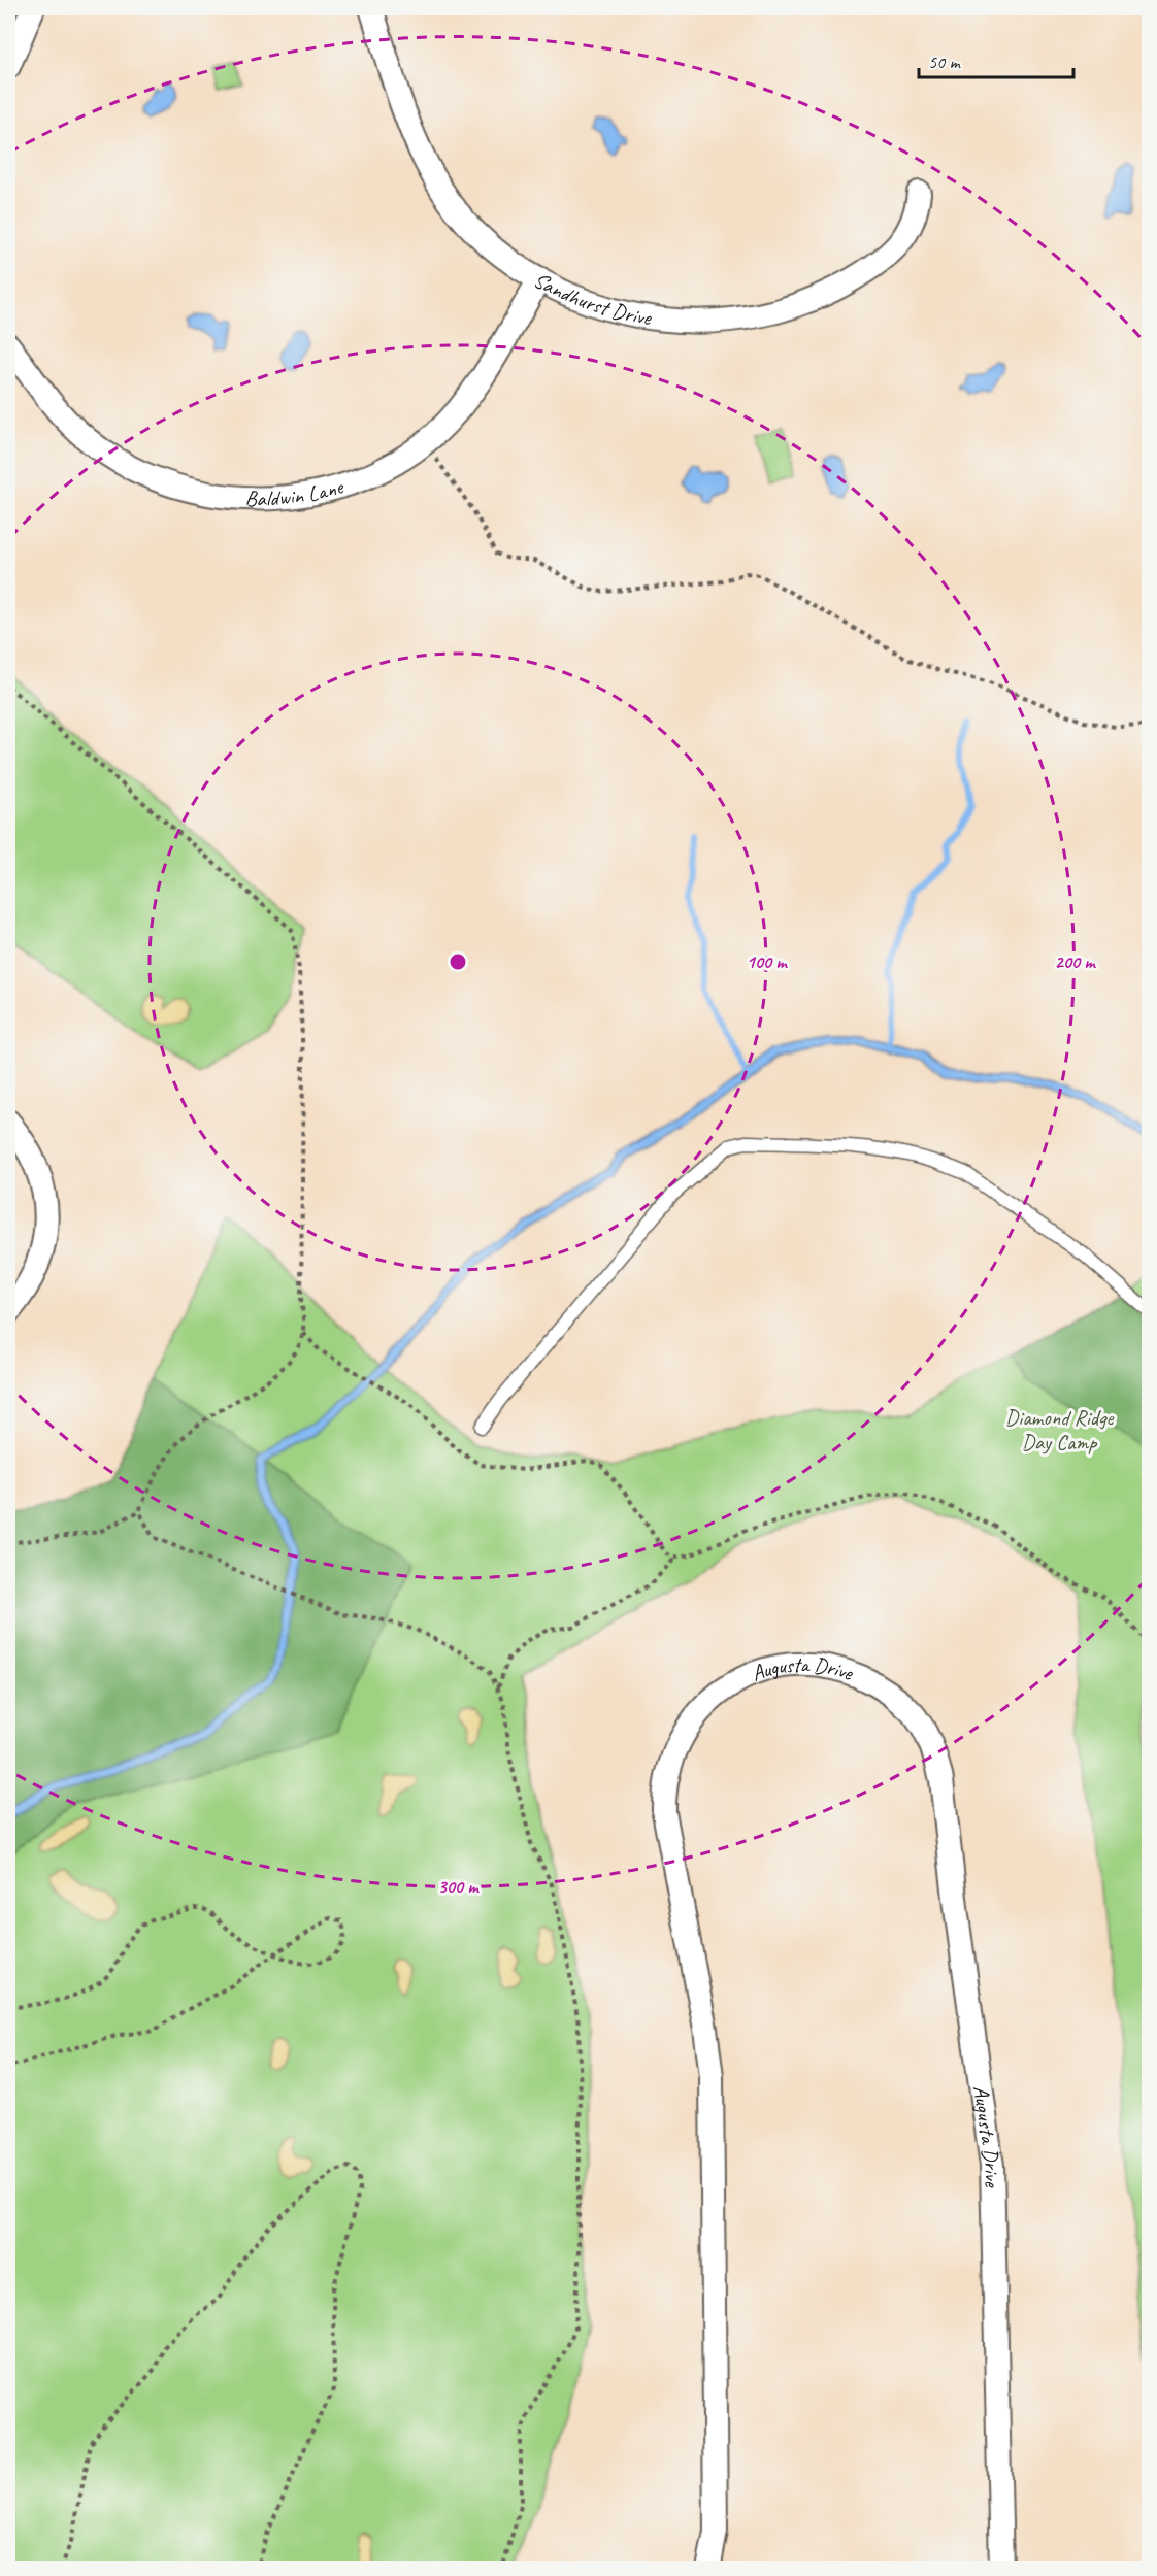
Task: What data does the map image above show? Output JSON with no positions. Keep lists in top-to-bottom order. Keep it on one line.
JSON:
{"streets":{"street":["Sandhurst Drive","Baldwin Lane","Augusta Drive"]},"crossings":[["Sandhurst Drive","Baldwin Lane"]],"parks":["Diamond Ridge Day Camp"],"scale_bar":"50 m","rings":["100 m","200 m","300 m"]}
